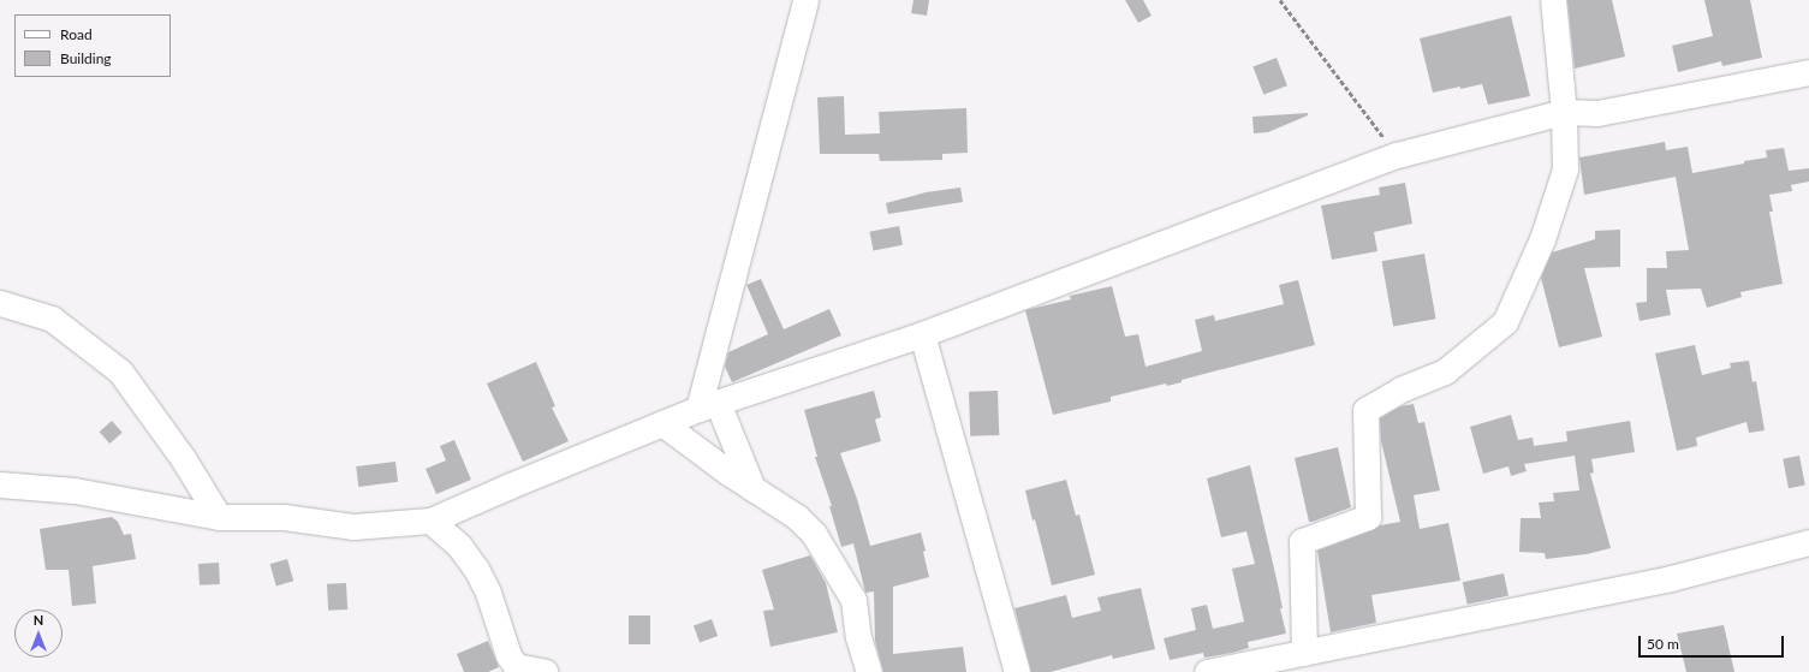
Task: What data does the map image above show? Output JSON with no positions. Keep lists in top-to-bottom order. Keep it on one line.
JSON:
{"legend":["Road","Building"],"scale_bar":"50 m","north":"top"}
